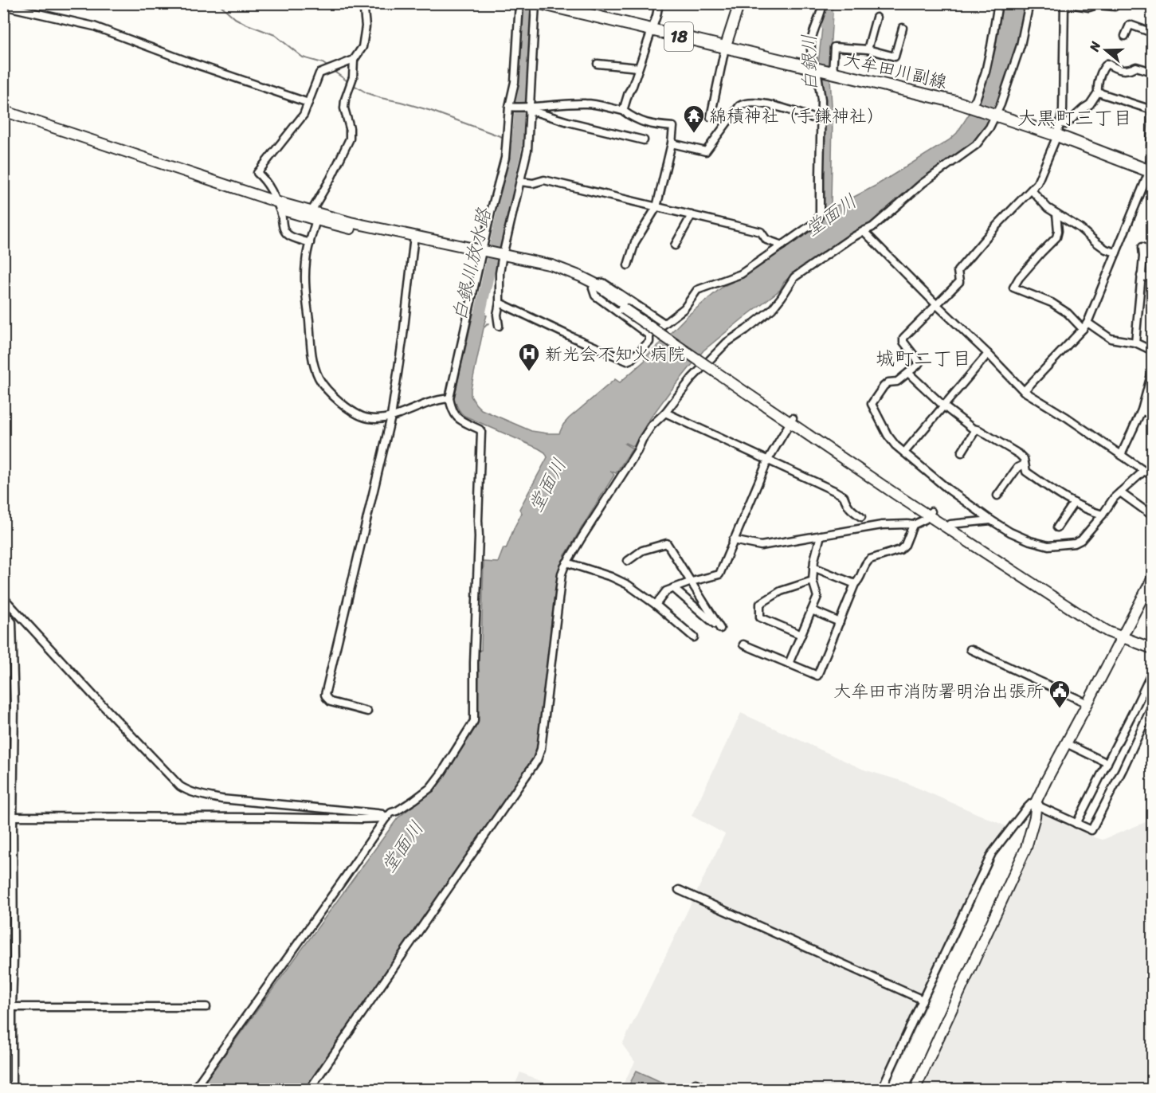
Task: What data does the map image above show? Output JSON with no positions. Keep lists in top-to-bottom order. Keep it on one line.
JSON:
{"streets":{"main road":["18","大牟田川副線"]},"districts":["大黒町三丁目","城町二丁目"],"water":["白銀川","堂面川","白銀川放水路"],"places":{"temple":["綿積神社（手鎌神社）"],"hospital":["新光会不知火病院"],"public building":["大牟田市消防署明治出張所"]},"north":"left"}
